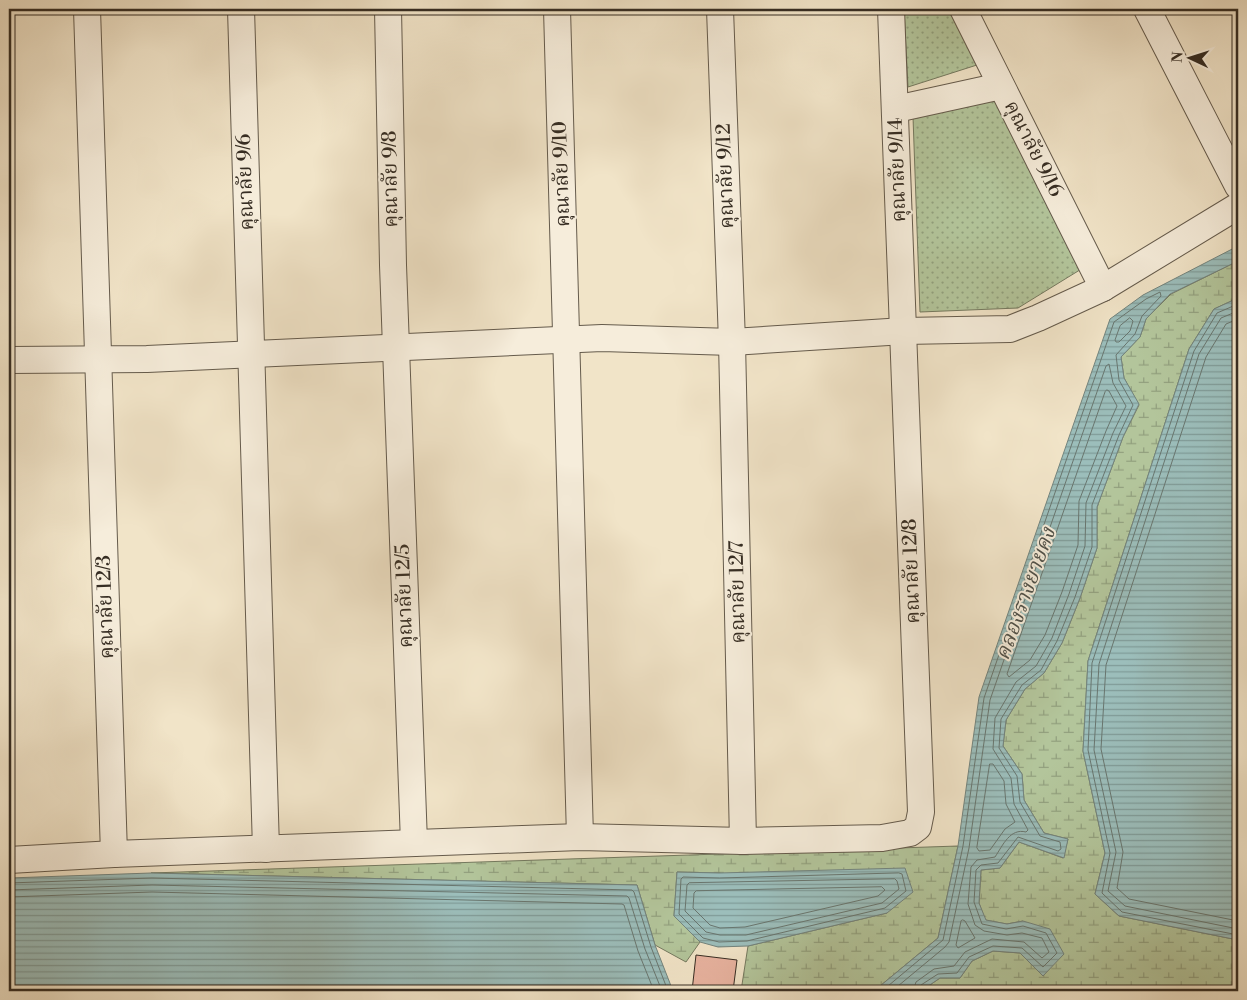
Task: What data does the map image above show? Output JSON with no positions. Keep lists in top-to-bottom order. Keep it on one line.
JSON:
{"streets":{"street":["คุณาลัย 9/16","คุณาลัย 9/14","คุณาลัย 9/10","คุณาลัย 9/12","คุณาลัย 9/8","คุณาลัย 9/6","คุณาลัย 12/8","คุณาลัย 12/7","คุณาลัย 12/5","คุณาลัย 12/3"]},"crossings":[["คุณาลัย 9/14","คุณาลัย 12/8"],["คุณาลัย 9/12","คุณาลัย 12/7"],["คุณาลัย 9/8","คุณาลัย 12/5"],["คุณาลัย 12/8","คุณาลัย 12/7"]],"water":["คลองรางยายคง"],"north":"left"}
